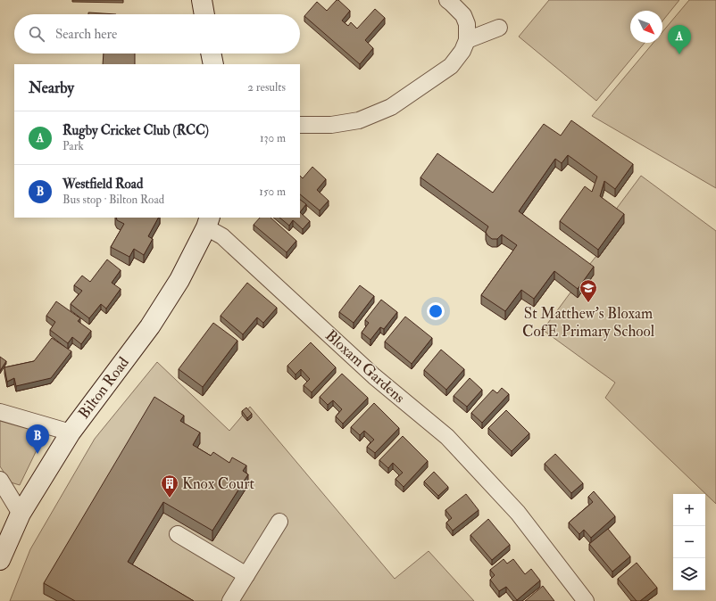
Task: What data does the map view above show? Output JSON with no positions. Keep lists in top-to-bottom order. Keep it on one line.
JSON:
{"streets":{"main road":["Bilton Road"],"street":["Bloxam Gardens"]},"crossings":[["Bloxam Gardens","Bilton Road"]],"places":{"school or university":["St Matthew's Bloxam CofE Primary School"],"building":["Knox Court"]},"north":"bottom right","page":{"search":"Search here","pins":["A","B"],"heading":["Nearby","2 results"],"list":[{"mark":"A","name":"Rugby Cricket Club (RCC)","note":"Park","value":"130 m"},{"mark":"B","name":"Westfield Road","note":"Bus stop · Bilton Road","value":"150 m"}],"map_buttons":["+","−"]}}
